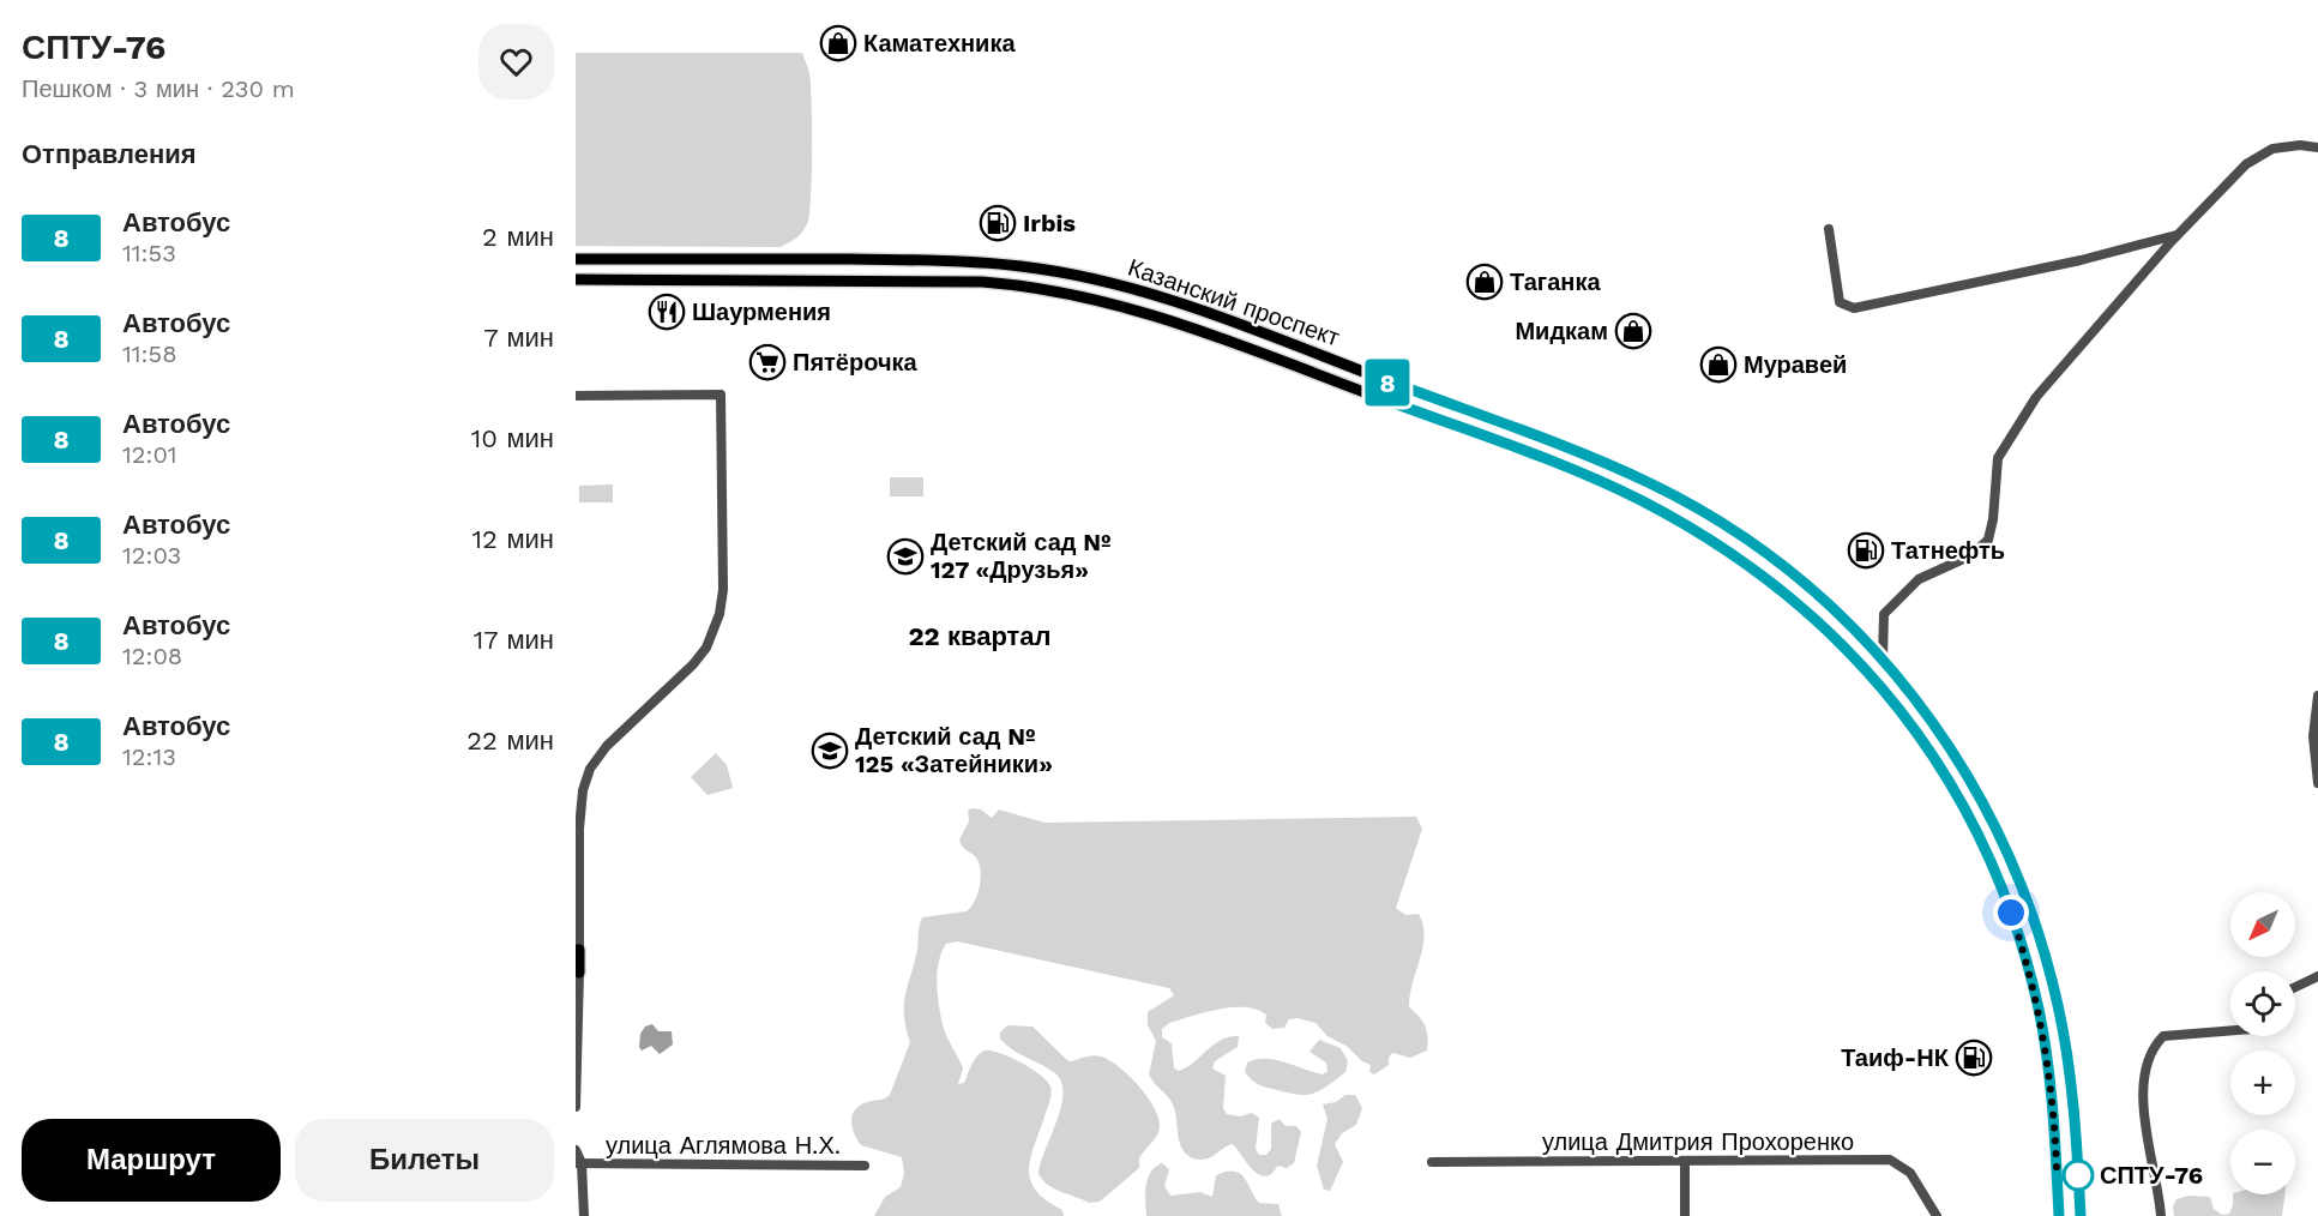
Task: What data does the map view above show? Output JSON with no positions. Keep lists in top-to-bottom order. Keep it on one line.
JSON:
{"streets":{"main road":["Казанский проспект"],"street":["улица Дмитрия Прохоренко","улица Аглямова Н.Х."]},"districts":["22 квартал"],"places":{"shop":["Каматехника","Таганка","Мидкам","Муравей"],"fuel station":["Irbis","Татнефть","Таиф-НК"],"restaurant":["Шаурмения"],"supermarket":["Пятёрочка"],"school or university":["Детский сад № 127 «Друзья»","Детский сад № 125 «Затейники»"],"other":["СПТУ-76"]},"lines":["bus line 8"],"north":"bottom left","page":{"heading":[["СПТУ-76","Пешком · 3 мин · 230 m"],"Отправления"],"on_map":"8","list":[{"mark":"8","name":"Автобус","note":"11:53","value":"2 мин"},{"mark":"8","name":"Автобус","note":"11:58","value":"7 мин"},{"mark":"8","name":"Автобус","note":"12:01","value":"10 мин"},{"mark":"8","name":"Автобус","note":"12:03","value":"12 мин"},{"mark":"8","name":"Автобус","note":"12:08","value":"17 мин"},{"mark":"8","name":"Автобус","note":"12:13","value":"22 мин"}],"map_buttons":["+","−"],"buttons":["Маршрут","Билеты"]}}
